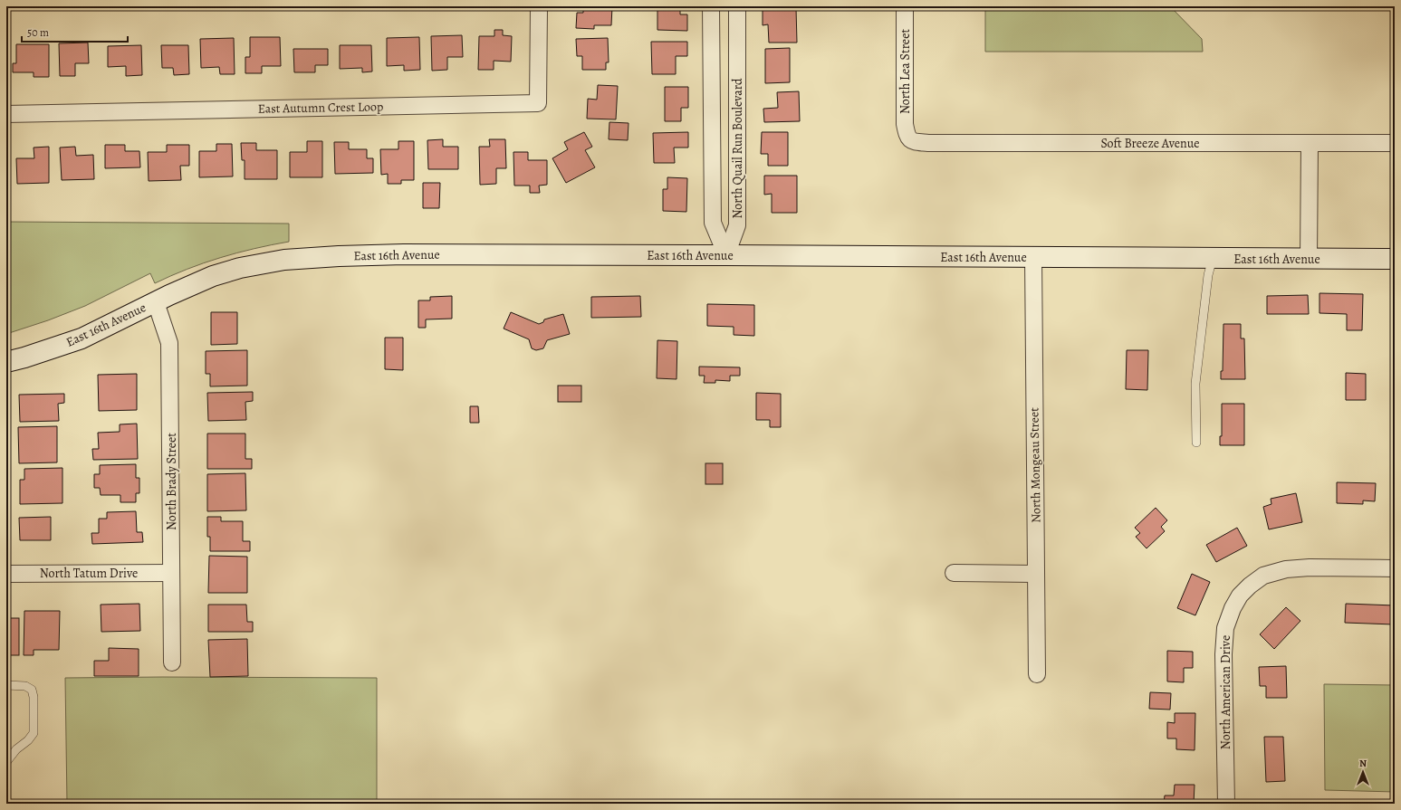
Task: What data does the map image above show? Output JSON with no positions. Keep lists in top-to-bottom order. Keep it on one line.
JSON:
{"streets":{"street":["North Lea Street","East Autumn Crest Loop","Soft Breeze Avenue","North Quail Run Boulevard","East 16th Avenue","North Mongeau Street","North Brady Street","North Tatum Drive","North American Drive"]},"crossings":[["North Lea Street","Soft Breeze Avenue"],["North Quail Run Boulevard","East 16th Avenue"],["East 16th Avenue","North Mongeau Street"],["East 16th Avenue","North Brady Street"],["North Brady Street","North Tatum Drive"]],"scale_bar":"50 m","north":"top"}
